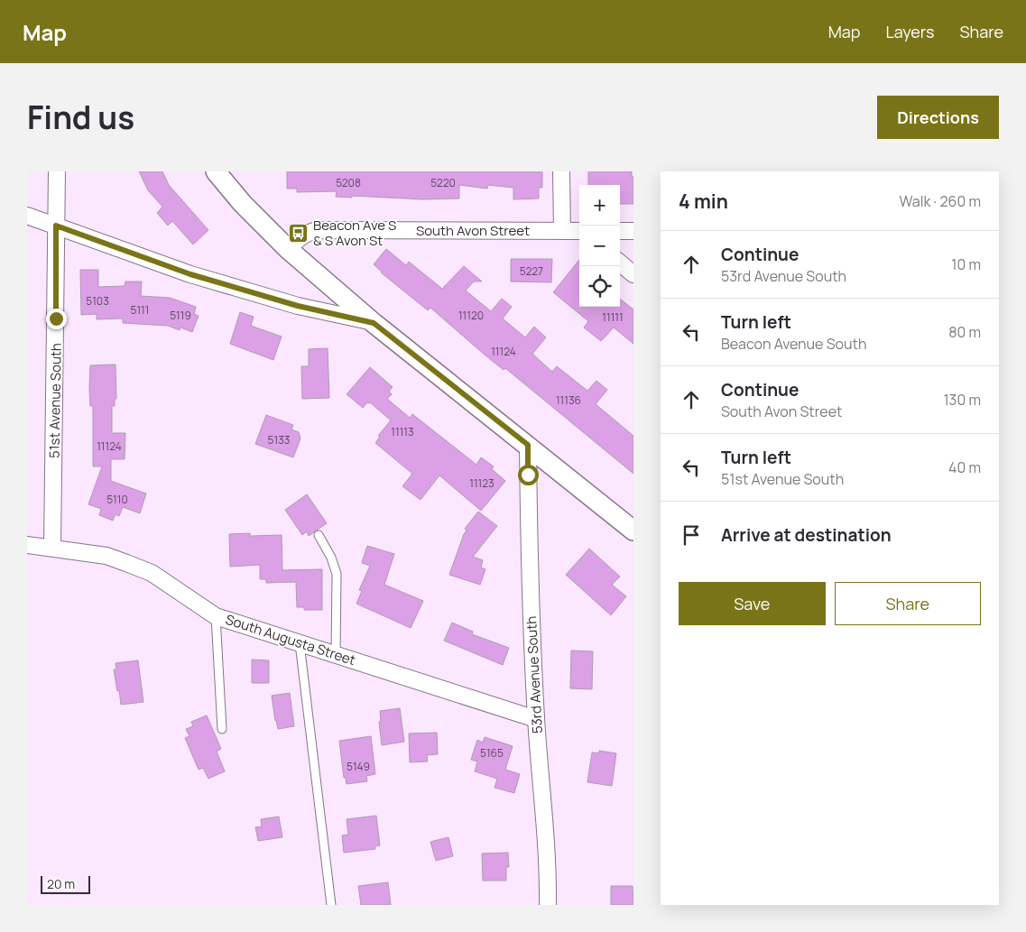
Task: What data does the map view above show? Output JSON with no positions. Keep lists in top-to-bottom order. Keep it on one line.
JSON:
{"streets":{"street":["South Avon Street","51st Avenue South","South Augusta Street","53rd Avenue South"]},"crossings":[["51st Avenue South","South Augusta Street"],["South Augusta Street","53rd Avenue South"]],"places":{"bus stop":["Beacon Ave S & S Avon St"]},"house_numbers":["5208","5220","5227","5103","5111","5119","11120","11111","11124","11136","11113","5133","11124","11123","5110","5165","5149"],"scale_bar":"20 m","page":{"header":"Map","nav":["Map","Layers","Share"],"title":"Find us","buttons":["Directions",["Save","Share"]],"heading":["4 min","Walk · 260 m"],"map_buttons":["+","−"],"list":[["Continue","53rd Avenue South","10 m"],["Turn left","Beacon Avenue South","80 m"],["Continue","South Avon Street","130 m"],["Turn left","51st Avenue South","40 m"],"Arrive at destination"],"scale":"20 m"}}
